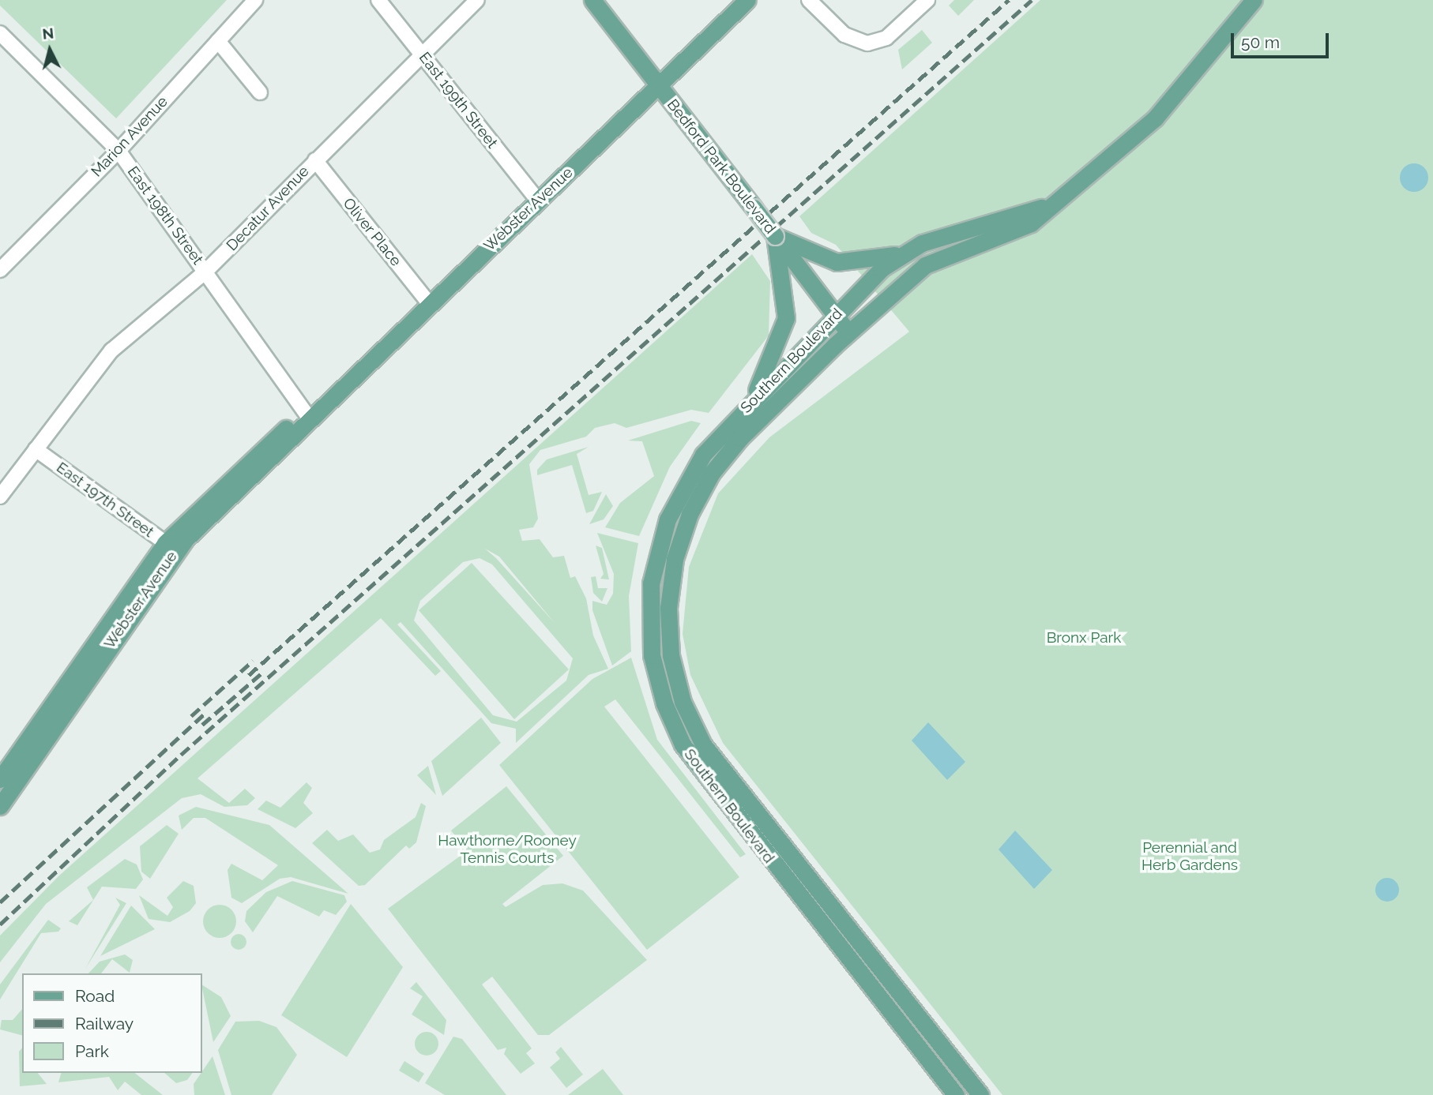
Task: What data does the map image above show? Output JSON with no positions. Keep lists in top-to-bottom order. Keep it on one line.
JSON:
{"streets":{"main road":["Bedford Park Boulevard","Webster Avenue","Southern Boulevard"],"street":["East 199th Street","Marion Avenue","Decatur Avenue","East 198th Street","Oliver Place","East 197th Street"]},"crossings":[["East 199th Street","Decatur Avenue"],["East 199th Street","Webster Avenue"],["Marion Avenue","East 198th Street"],["Bedford Park Boulevard","Webster Avenue"],["Bedford Park Boulevard","Southern Boulevard"],["Decatur Avenue","East 198th Street"],["Decatur Avenue","Oliver Place"],["Decatur Avenue","East 197th Street"],["Webster Avenue","East 198th Street"],["Webster Avenue","Oliver Place"],["Webster Avenue","East 197th Street"]],"parks":["Bronx Park","Hawthorne/Rooney Tennis Courts","Perennial and Herb Gardens"],"legend":["Road","Railway","Park"],"scale_bar":"50 m","north":"top"}
